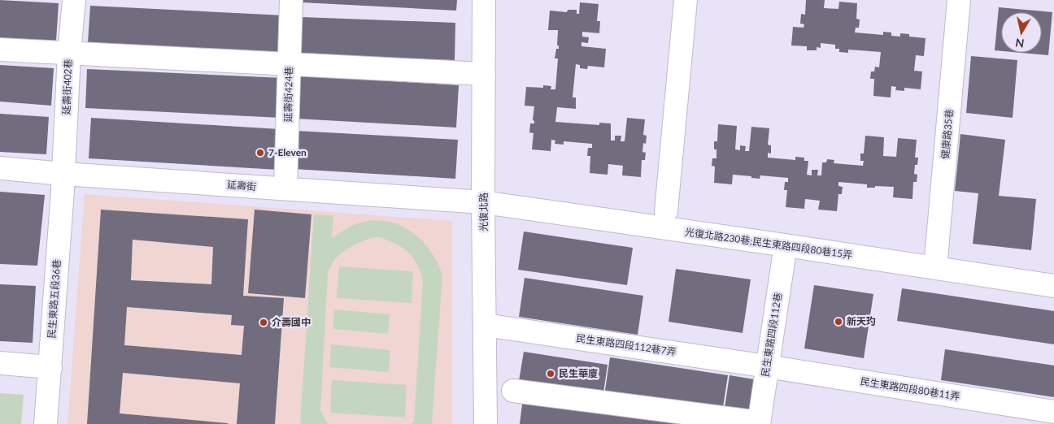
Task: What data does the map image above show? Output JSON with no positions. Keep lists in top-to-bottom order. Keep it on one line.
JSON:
{"streets":{"street":["延壽街402巷","延壽街424巷","健康路35巷","延壽街","光復北路","光復北路230巷;民生東路四段80巷15弄","民生東路五段36巷","民生東路四段112巷","民生東路四段112巷7弄","民生東路四段80巷11弄"]},"crossings":[["延壽街402巷","延壽街"],["延壽街402巷","民生東路五段36巷"],["延壽街424巷","延壽街"],["健康路35巷","光復北路230巷;民生東路四段80巷15弄"],["延壽街","光復北路"],["延壽街","光復北路230巷;民生東路四段80巷15弄"],["延壽街","民生東路五段36巷"],["光復北路","光復北路230巷;民生東路四段80巷15弄"],["光復北路","民生東路四段112巷7弄"],["光復北路230巷;民生東路四段80巷15弄","民生東路四段112巷"],["民生東路四段112巷","民生東路四段112巷7弄"],["民生東路四段112巷","民生東路四段80巷11弄"],["民生東路四段112巷7弄","民生東路四段80巷11弄"]],"places":["7-Eleven","新天玓","介壽國中","民生華廈"],"north":"bottom"}
